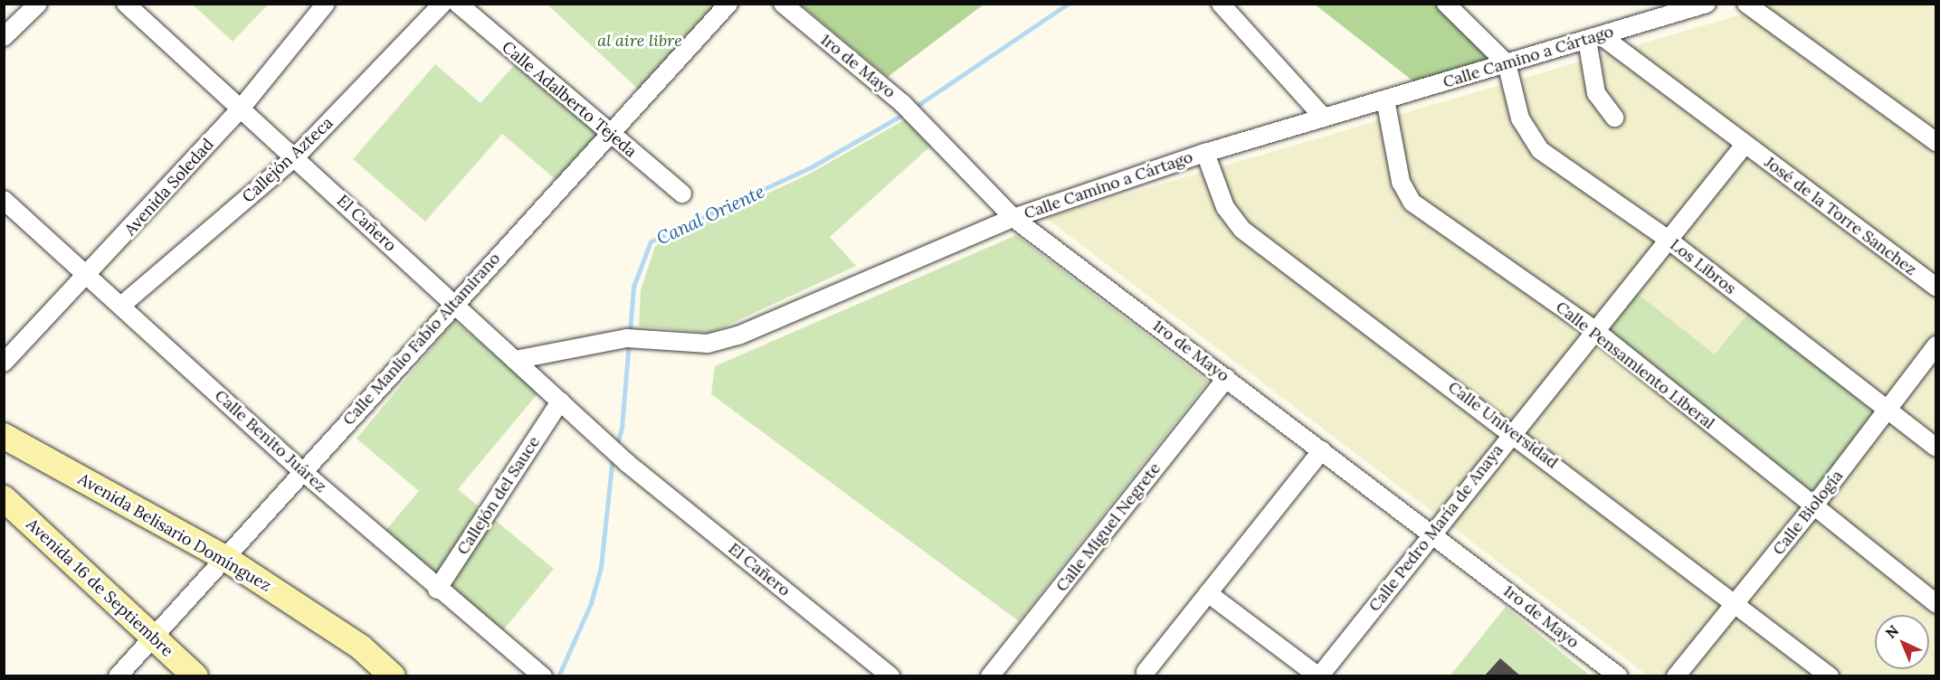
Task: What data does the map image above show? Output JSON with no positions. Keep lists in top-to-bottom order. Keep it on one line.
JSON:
{"streets":{"main road":["Avenida Belisario Domínguez","Avenida 16 de Septiembre"],"street":["Calle Camino a Cártago","1ro de Mayo","Calle Adalberto Tejeda","Callejón Azteca","Avenida Soledad","José de la Torre Sanchez","El Cañero","Los Libros","Calle Manlio Fabio Altamirano","Calle Pensamiento Liberal","Calle Universidad","Calle Benito Juárez","Callejón del Sauce","Calle Biología","Calle Miguel Negrete","Calle Pedro María de Anaya"]},"crossings":[["Calle Camino a Cártago","1ro de Mayo"],["Calle Camino a Cártago","José de la Torre Sanchez"],["Calle Camino a Cártago","El Cañero"],["Calle Camino a Cártago","Los Libros"],["Calle Camino a Cártago","Calle Pensamiento Liberal"],["Calle Camino a Cártago","Calle Universidad"],["1ro de Mayo","Calle Miguel Negrete"],["1ro de Mayo","Calle Pedro María de Anaya"],["Calle Adalberto Tejeda","Calle Manlio Fabio Altamirano"],["Callejón Azteca","El Cañero"],["Callejón Azteca","Calle Benito Juárez"],["Avenida Soledad","El Cañero"],["Avenida Soledad","Calle Benito Juárez"],["José de la Torre Sanchez","Calle Pedro María de Anaya"],["El Cañero","Calle Manlio Fabio Altamirano"],["El Cañero","Callejón del Sauce"],["Los Libros","Calle Biología"],["Los Libros","Calle Pedro María de Anaya"],["Calle Manlio Fabio Altamirano","Calle Benito Juárez"],["Calle Manlio Fabio Altamirano","Avenida Belisario Domínguez"],["Calle Manlio Fabio Altamirano","Avenida 16 de Septiembre"],["Calle Pensamiento Liberal","Calle Biología"],["Calle Pensamiento Liberal","Calle Pedro María de Anaya"],["Calle Universidad","Calle Biología"],["Calle Universidad","Calle Pedro María de Anaya"],["Calle Benito Juárez","Callejón del Sauce"]],"water":["Canal Oriente"],"parks":["al aire libre"],"north":"top left"}
